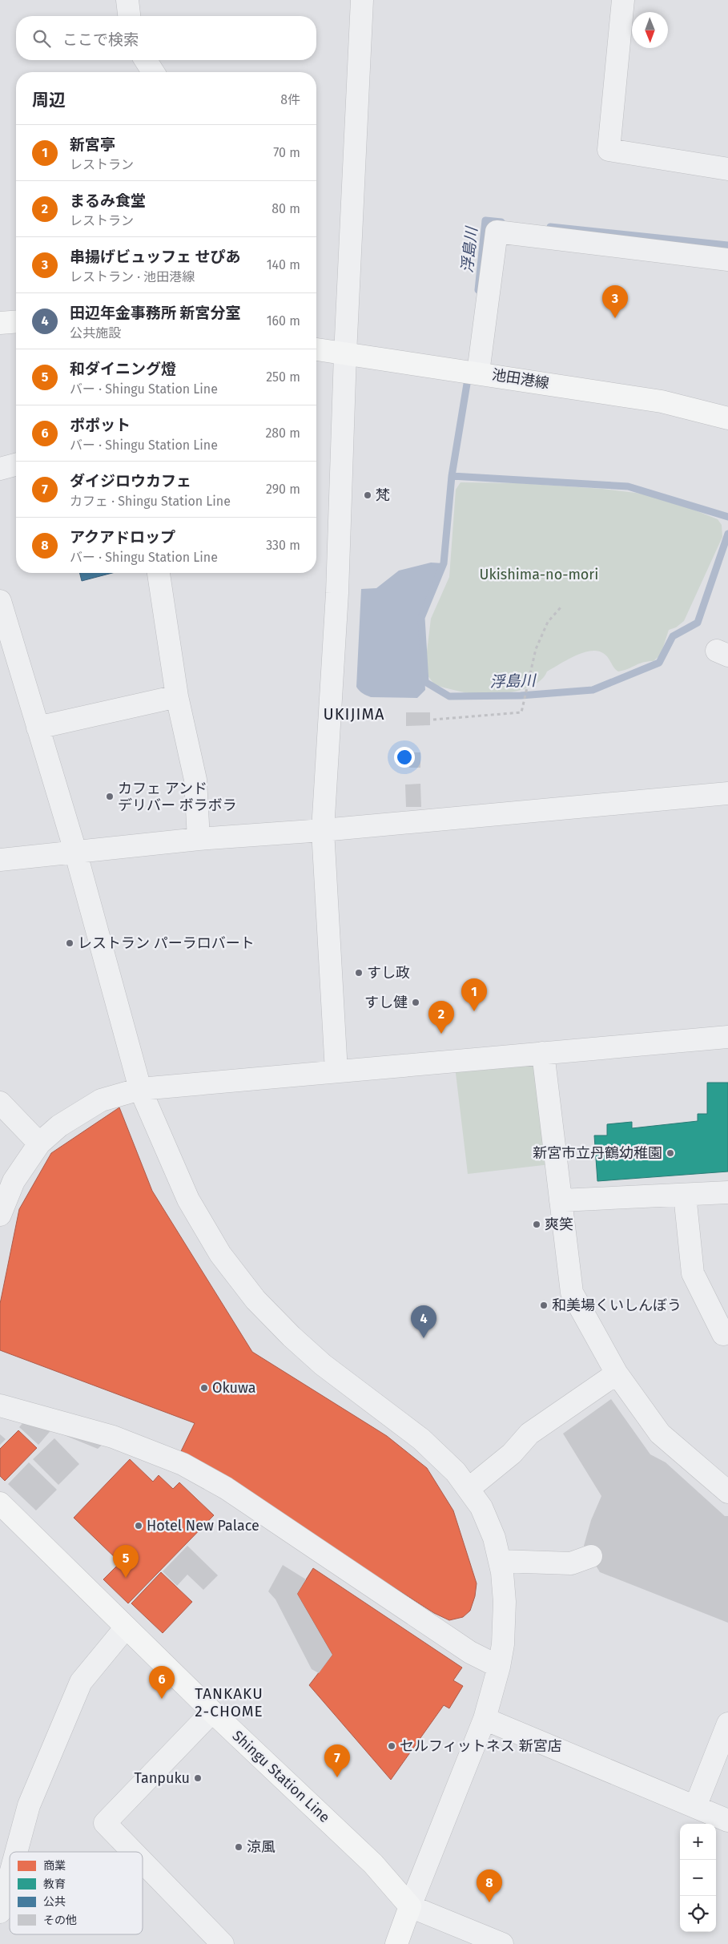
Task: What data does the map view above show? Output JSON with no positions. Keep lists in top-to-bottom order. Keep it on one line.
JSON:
{"streets":{"main road":["池田港線","Shingu Station Line"]},"districts":["UKIJIMA","TANKAKU 2-CHOME"],"water":["浮島川"],"parks":["Ukishima-no-mori"],"places":["梵","カフェ アンド デリバー ボラボラ","レストラン パーラロバート","すし政","すし健","新宮市立丹鶴幼稚園","爽笑","和美場くいしんぼう","Okuwa","Hotel New Palace","セルフィットネス 新宮店","Tanpuku","涼風"],"legend":["商業","教育","公共","その他"],"north":"bottom","page":{"search":"ここで検索","heading":["周辺","8件"],"list":[{"mark":"1","name":"新宮亭","note":"レストラン","value":"70 m"},{"mark":"2","name":"まるみ食堂","note":"レストラン","value":"80 m"},{"mark":"3","name":"串揚げビュッフェ せぴあ","note":"レストラン · 池田港線","value":"140 m"},{"mark":"4","name":"田辺年金事務所 新宮分室","note":"公共施設","value":"160 m"},{"mark":"5","name":"和ダイニング燈","note":"バー · Shingu Station Line","value":"250 m"},{"mark":"6","name":"ポポット","note":"バー · Shingu Station Line","value":"280 m"},{"mark":"7","name":"ダイジロウカフェ","note":"カフェ · Shingu Station Line","value":"290 m"},{"mark":"8","name":"アクアドロップ","note":"バー · Shingu Station Line","value":"330 m"}],"pins":["3","1","2","4","5","6","7","8"],"map_buttons":["+","−"]}}
